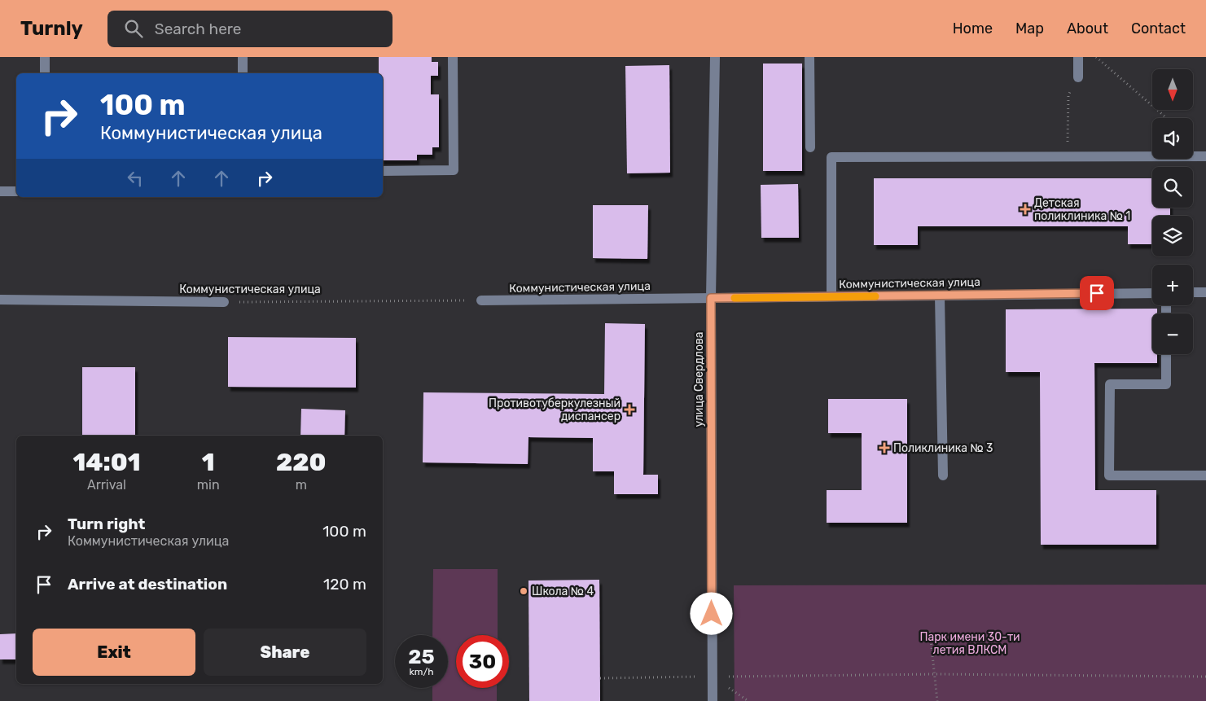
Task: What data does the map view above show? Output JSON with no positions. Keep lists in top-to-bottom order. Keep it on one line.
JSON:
{"streets":{"street":["Коммунистическая улица","улица Свердлова"]},"crossings":[["Коммунистическая улица","улица Свердлова"]],"parks":["Парк имени 30-ти летия ВЛКСМ"],"places":{"health":["Детская поликлиника № 1","Противотуберкулезный диспансер","Поликлиника № 3"],"other":["Школа № 4"]},"north":"bottom","page":{"header":"Turnly","search":"Search here","nav":["Home","Map","About","Contact"],"map_buttons":["+","−"],"turn":["100 m","Коммунистическая улица"],"eta":["14:01","Arrival","1","min","220","m"],"list":[{"name":"Turn right","note":"Коммунистическая улица","value":"100 m"},{"name":"Arrive at destination","value":"120 m"}],"buttons":["Exit","Share"],"speed":"25 km/h","limit":"30"}}
